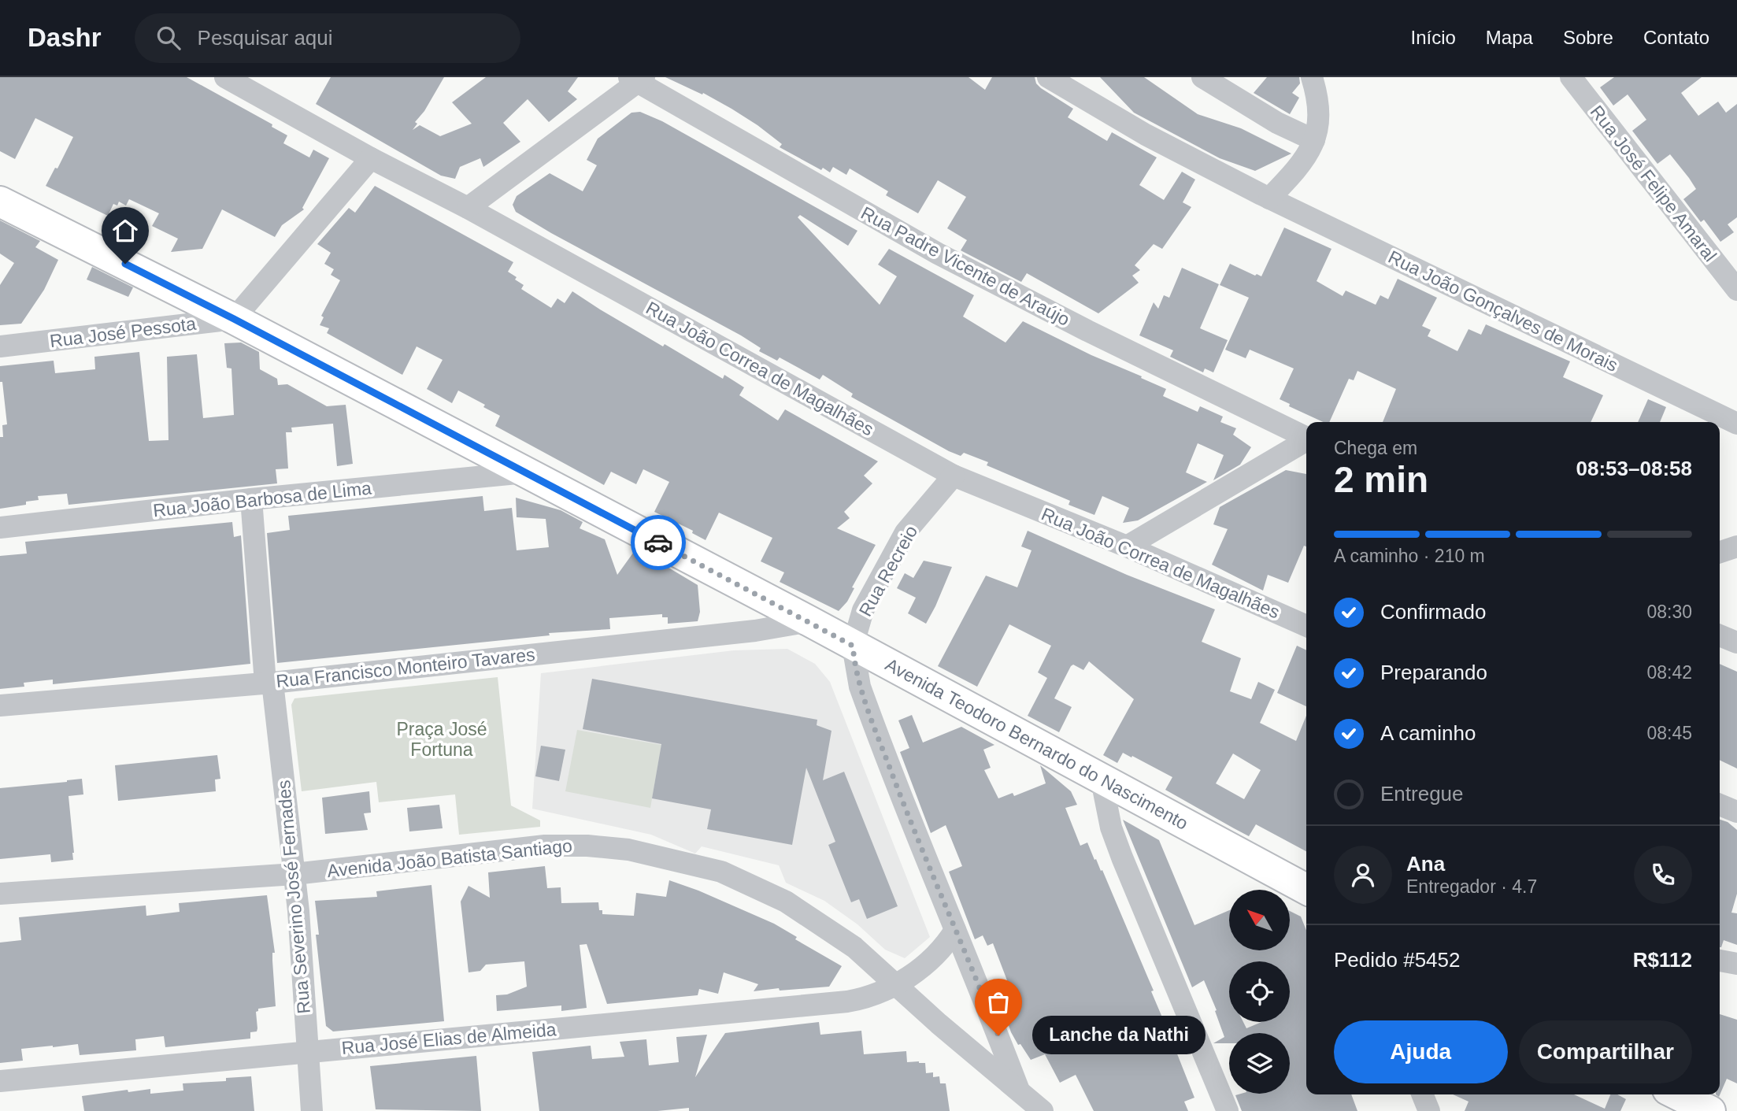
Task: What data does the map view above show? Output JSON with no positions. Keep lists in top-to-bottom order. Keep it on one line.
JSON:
{"streets":{"street":["Rua José Felipe Amaral","Rua Padre Vicente de Araújo","Rua João Gonçalves de Morais","Rua José Pessota","Rua João Correa de Magalhães","Rua João Barbosa de Lima","Rua Recreio","Rua Francisco Monteiro Tavares","Avenida Teodoro Bernardo do Nascimento","Avenida João Batista Santiago","Rua Severino José Fernades","Rua José Elias de Almeida"]},"crossings":[["Rua José Pessota","Avenida Teodoro Bernardo do Nascimento"],["Rua João Correa de Magalhães","Rua Recreio"],["Rua João Barbosa de Lima","Avenida Teodoro Bernardo do Nascimento"],["Rua João Barbosa de Lima","Rua Severino José Fernades"],["Rua Recreio","Avenida Teodoro Bernardo do Nascimento"],["Rua Francisco Monteiro Tavares","Avenida Teodoro Bernardo do Nascimento"],["Rua Francisco Monteiro Tavares","Rua Severino José Fernades"],["Avenida João Batista Santiago","Rua Severino José Fernades"],["Avenida João Batista Santiago","Rua José Elias de Almeida"],["Rua Severino José Fernades","Rua José Elias de Almeida"]],"parks":["Praça José Fortuna"],"places":["Lanche da Nathi"],"north":"top left","page":{"header":"Dashr","search":"Pesquisar aqui","nav":["Início","Mapa","Sobre","Contato"],"heading":["2 min","Chega em","08:53–08:58"],"panel":["Ana","Entregador · 4.7","Pedido #5452","R$112"],"bar":"A caminho · 210 m","list":[["Confirmado","08:30"],["Preparando","08:42"],["A caminho","08:45"],"Entregue"],"buttons":["Ajuda","Compartilhar"],"bubble":"Lanche da Nathi"}}
